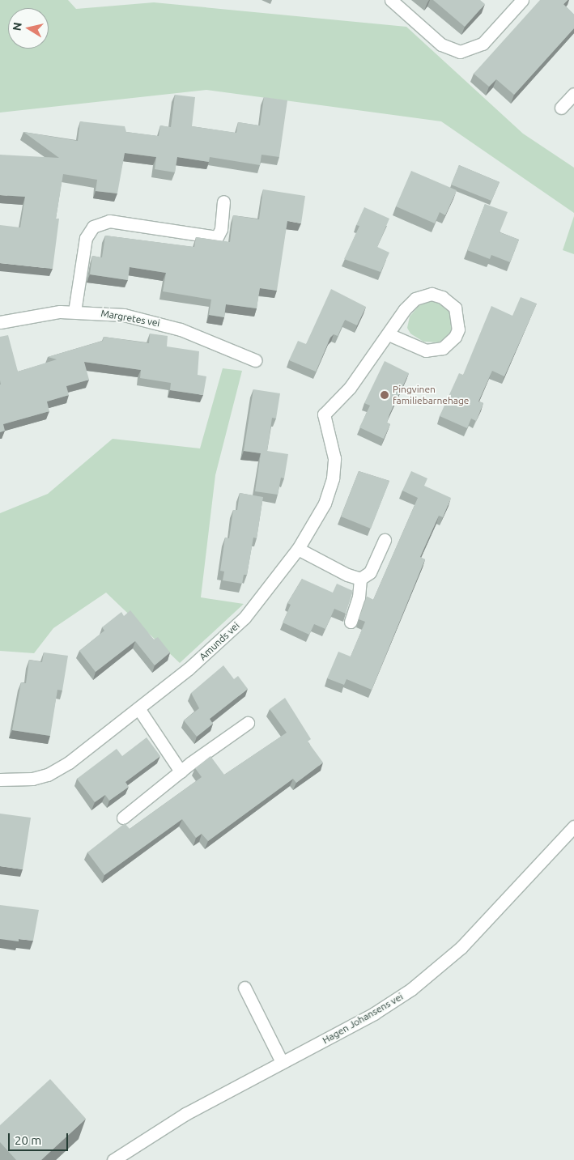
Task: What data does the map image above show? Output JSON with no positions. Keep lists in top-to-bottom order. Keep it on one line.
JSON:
{"streets":{"street":["Margretes vei","Amunds vei","Hagen Johansens vei"]},"places":["Pingvinen familiebarnehage"],"scale_bar":"20 m","north":"left"}
